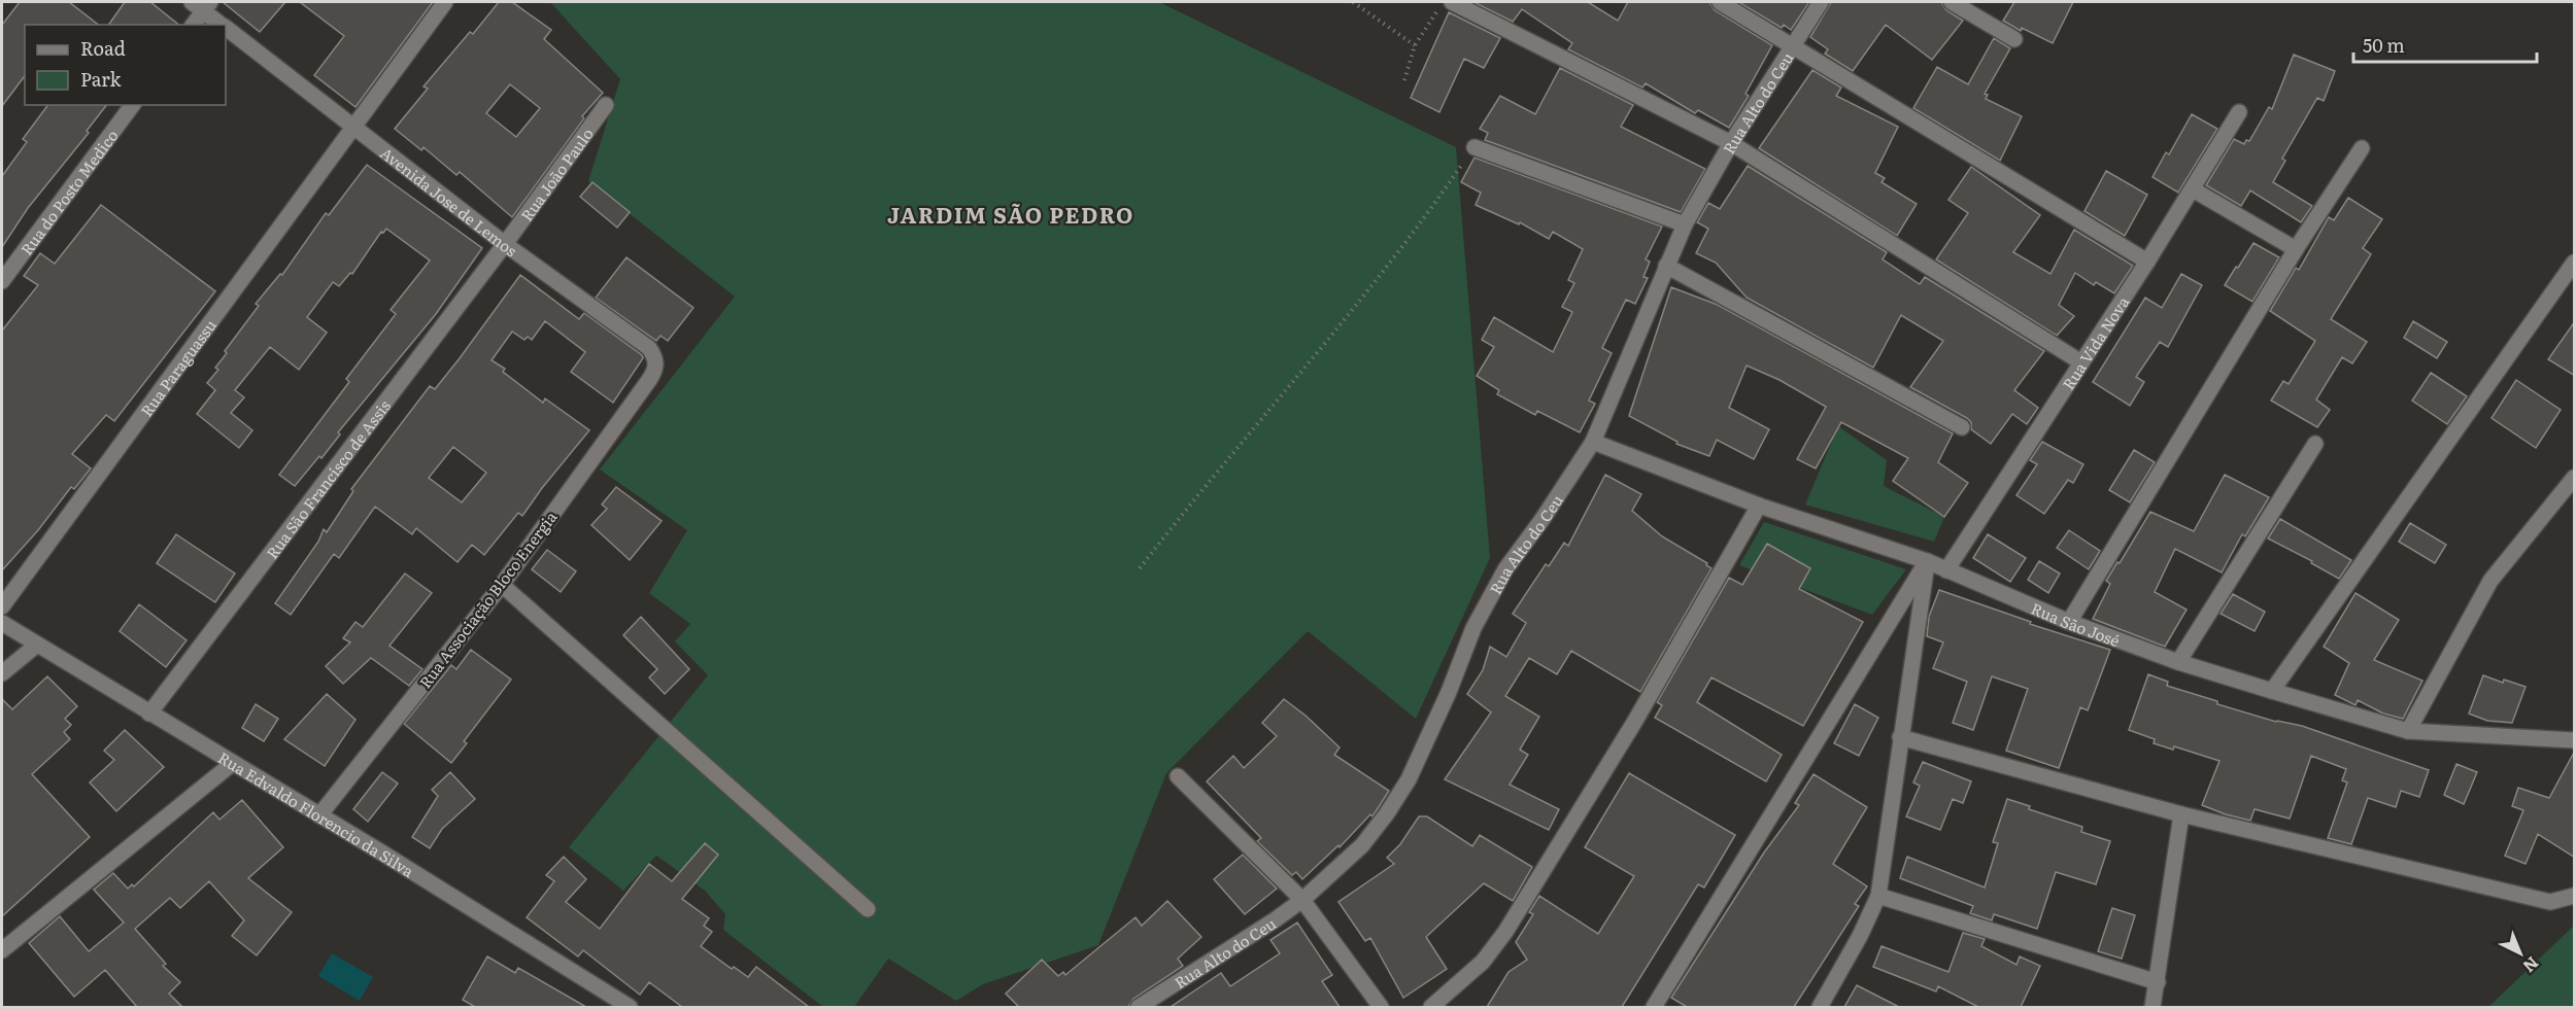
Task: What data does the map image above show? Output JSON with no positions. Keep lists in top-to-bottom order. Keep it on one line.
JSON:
{"streets":{"street":["Rua Alto do Ceu","Rua João Paulo","Rua do Posto Medico","Avenida Jose de Lemos","Rua Vida Nova","Rua Paraguassu","Rua São Francisco de Assis","Rua Associação Bloco Energia","Rua São José","Rua Edvaldo Florencio da Silva"]},"crossings":[["Rua Alto do Ceu","Rua São José"],["Rua João Paulo","Avenida Jose de Lemos"],["Rua João Paulo","Rua São Francisco de Assis"],["Avenida Jose de Lemos","Rua Paraguassu"],["Avenida Jose de Lemos","Rua São Francisco de Assis"],["Avenida Jose de Lemos","Rua Associação Bloco Energia"],["Rua Vida Nova","Rua São José"],["Rua São Francisco de Assis","Rua Edvaldo Florencio da Silva"],["Rua Associação Bloco Energia","Rua Edvaldo Florencio da Silva"]],"districts":["JARDIM SÃO PEDRO"],"legend":["Road","Park"],"scale_bar":"50 m","north":"bottom right"}
